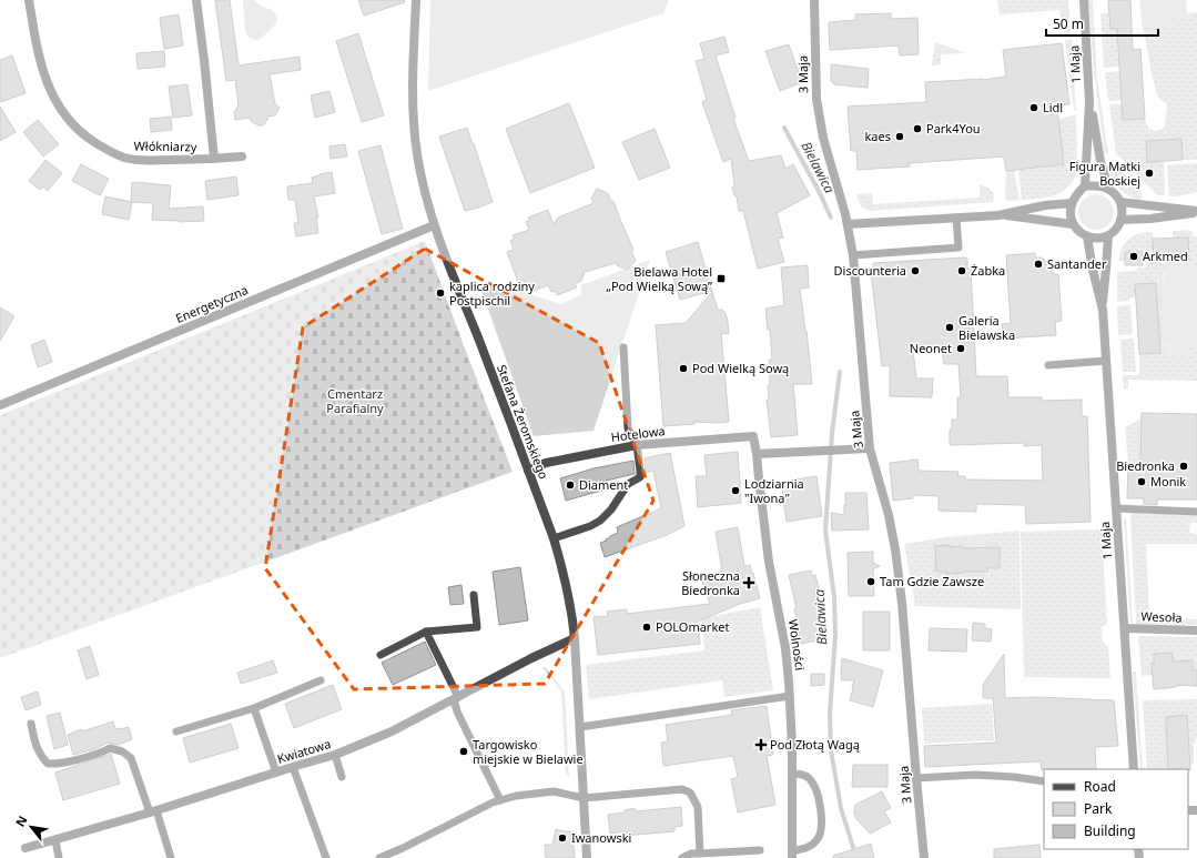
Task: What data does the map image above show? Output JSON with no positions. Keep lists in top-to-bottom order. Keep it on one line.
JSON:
{"streets":{"street":["1 Maja","3 Maja","Włókniarzy","Energetyczna","Stefana Żeromskiego","Hotelowa","Wesoła","Wolności","Kwiatowa"]},"crossings":[["1 Maja","Wesoła"],["Energetyczna","Stefana Żeromskiego"],["Stefana Żeromskiego","Hotelowa"],["Stefana Żeromskiego","Kwiatowa"],["Hotelowa","Wolności"]],"water":["Bielawica"],"parks":["Cmentarz Parafialny"],"places":{"other":["Lidl","Park4You","kaes","Figura Matki Boskiej","Arkmed","Santander","Discounteria","Żabka","kaplica rodziny Postpischil","Galeria Bielawska","Neonet","Pod Wielką Sową","Biedronka","Monik","Diament","Lodziarnia \"Iwona\"","Tam Gdzie Zawsze","POLOmarket","Targowisko miejskie w Bielawie","Iwanowski"],"transit":["Bielawa Hotel „Pod Wielką Sową”"],"health":["Słoneczna Biedronka","Pod Złotą Wagą"]},"legend":["Road","Park","Building"],"scale_bar":"50 m","north":"top left"}
